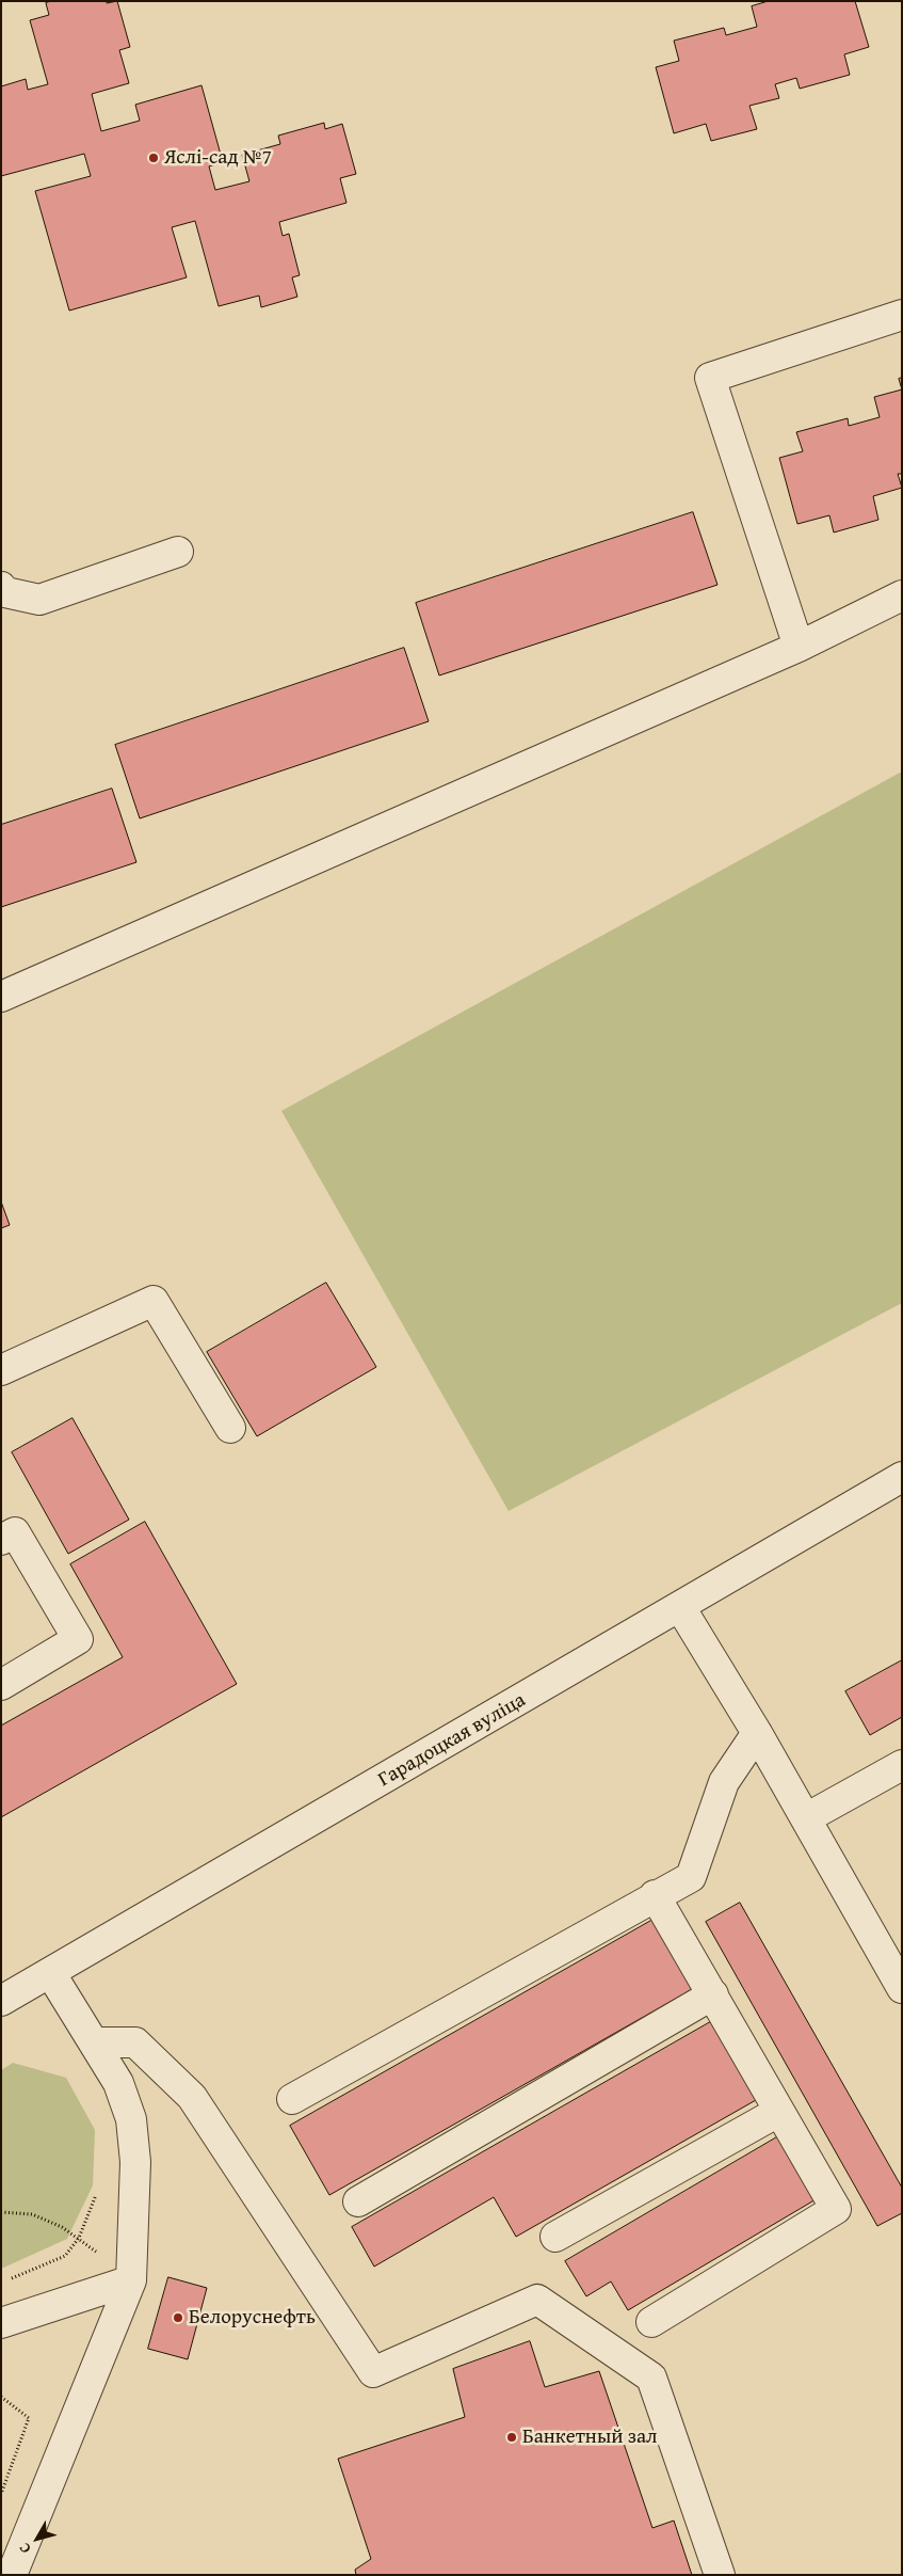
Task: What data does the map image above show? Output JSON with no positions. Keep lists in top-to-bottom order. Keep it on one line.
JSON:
{"streets":{"street":["Гарадоцкая вуліца"]},"places":["Яслі-сад №7","Белоруснефть","Банкетный зал"],"north":"bottom left"}
